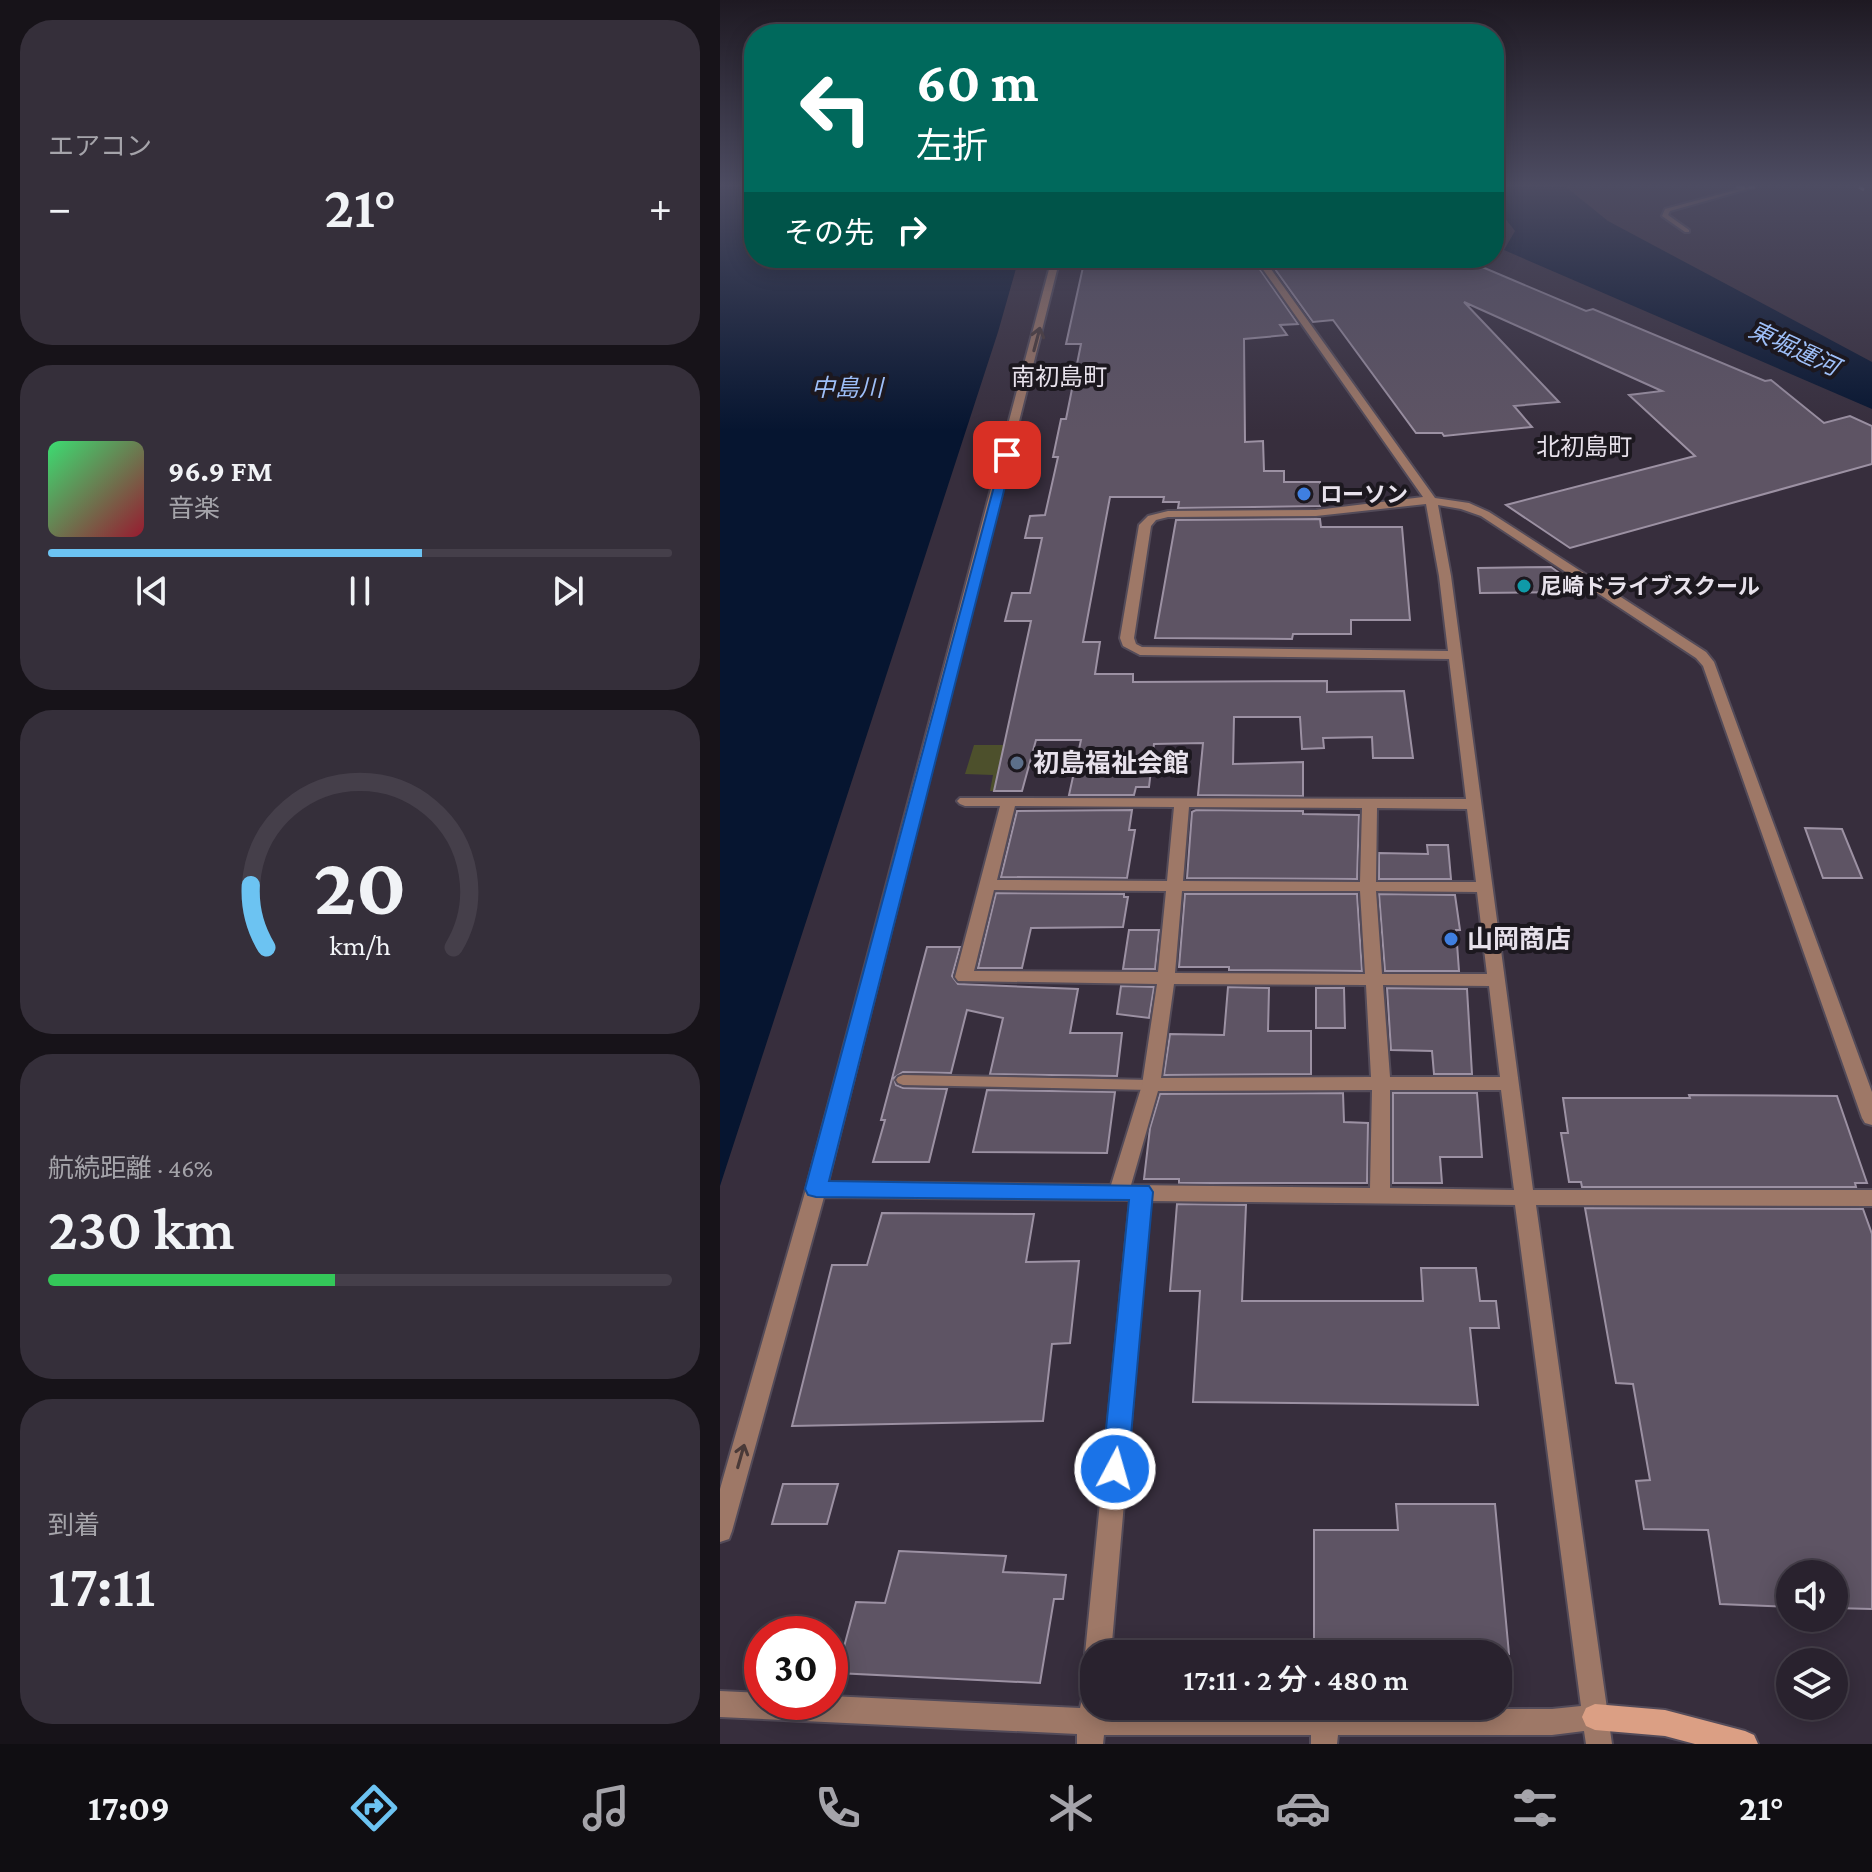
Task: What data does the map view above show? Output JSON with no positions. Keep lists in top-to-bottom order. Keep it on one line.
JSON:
{"districts":["南初島町","北初島町"],"water":["東堀運河","中島川"],"places":["ローソン","尼崎ドライブスクール","初島福祉会館","山岡商店"],"page":{"tile":["エアコン",["航続距離 · 46%","230 km"],["到着","17:11"]],"turn":["60 m","左折"],"heat":["−","21°","+"],"then":"その先","song":["96.9 FM","音楽"],"limit":"30","trip":"17:11 · 2 分 · 480 m","tabs":["17:09","21°"],"gauge":["20","km/h"]}}
